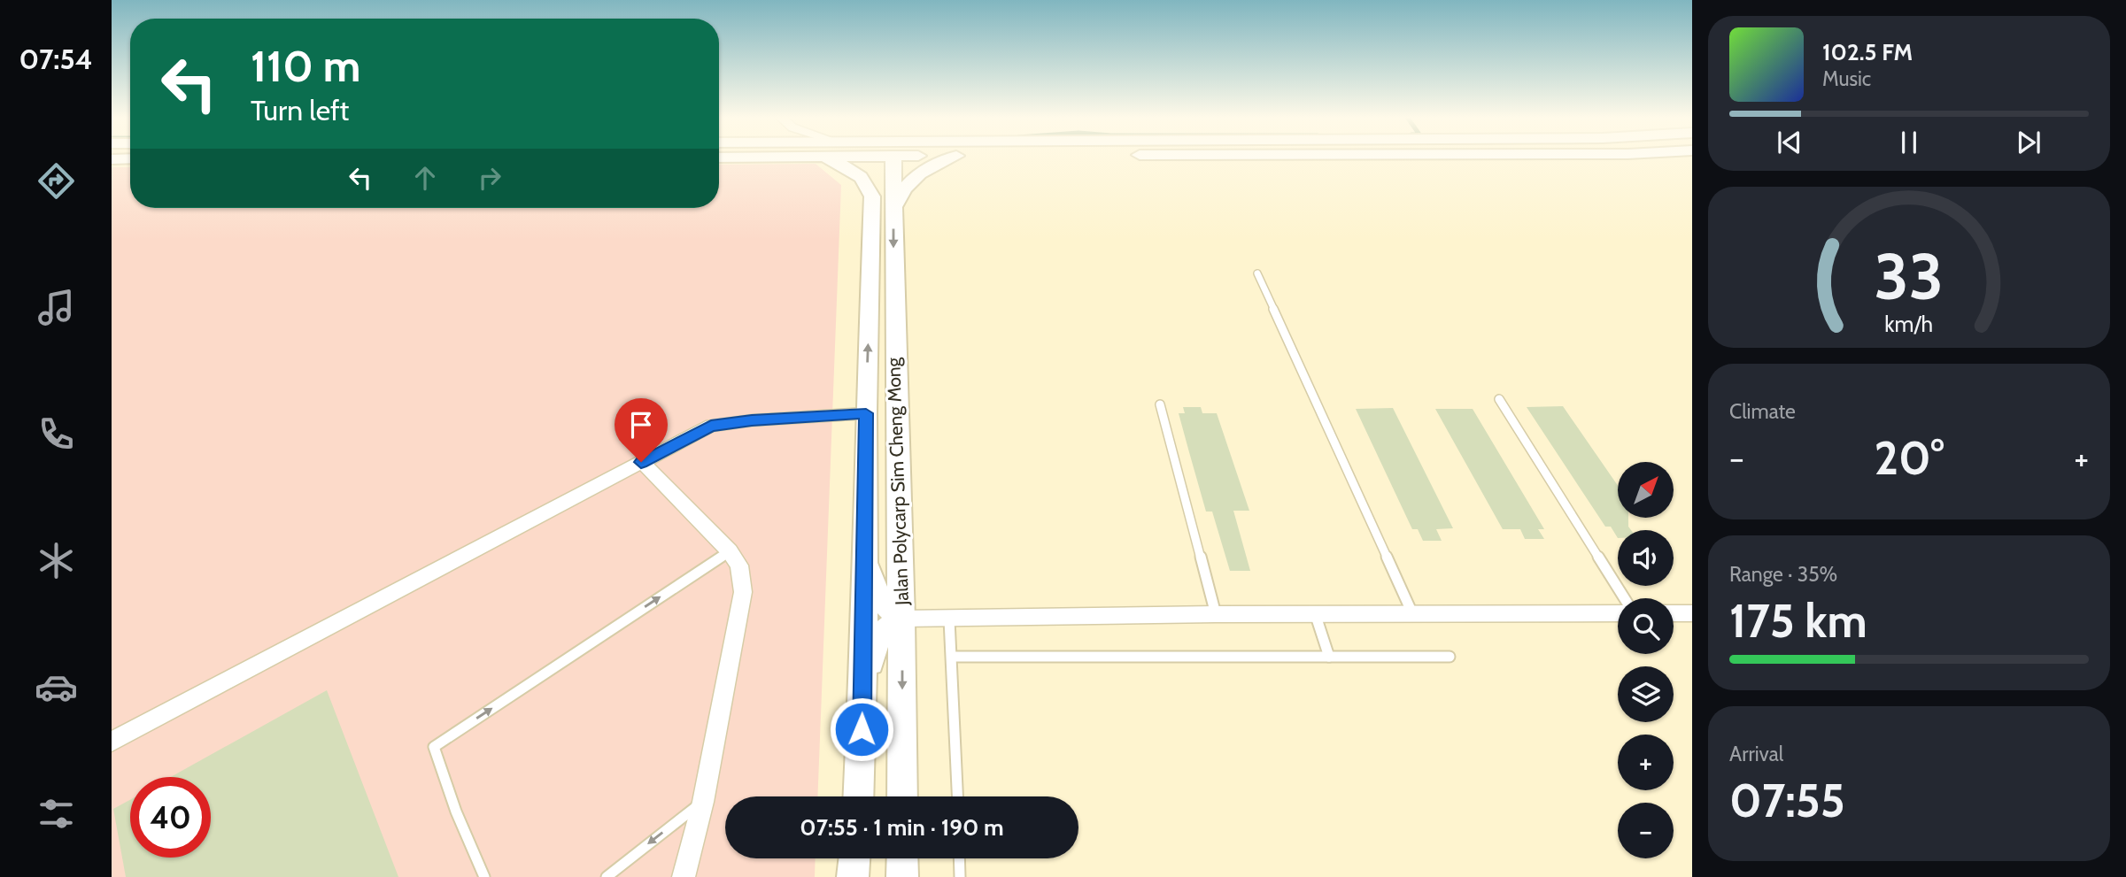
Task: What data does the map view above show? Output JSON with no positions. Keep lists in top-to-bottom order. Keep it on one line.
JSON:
{"streets":{"main road":["Jalan Polycarp Sim Cheng Mong"]},"north":"top right","page":{"tabs":"07:54","turn":["110 m","Turn left"],"song":["102.5 FM","Music"],"tile":["Climate",["Range · 35%","175 km"],["Arrival","07:55"]],"heat":["−","20°","+"],"map_buttons":["+","−"],"limit":"40","trip":"07:55 · 1 min · 190 m","gauge":["33","km/h"]}}
